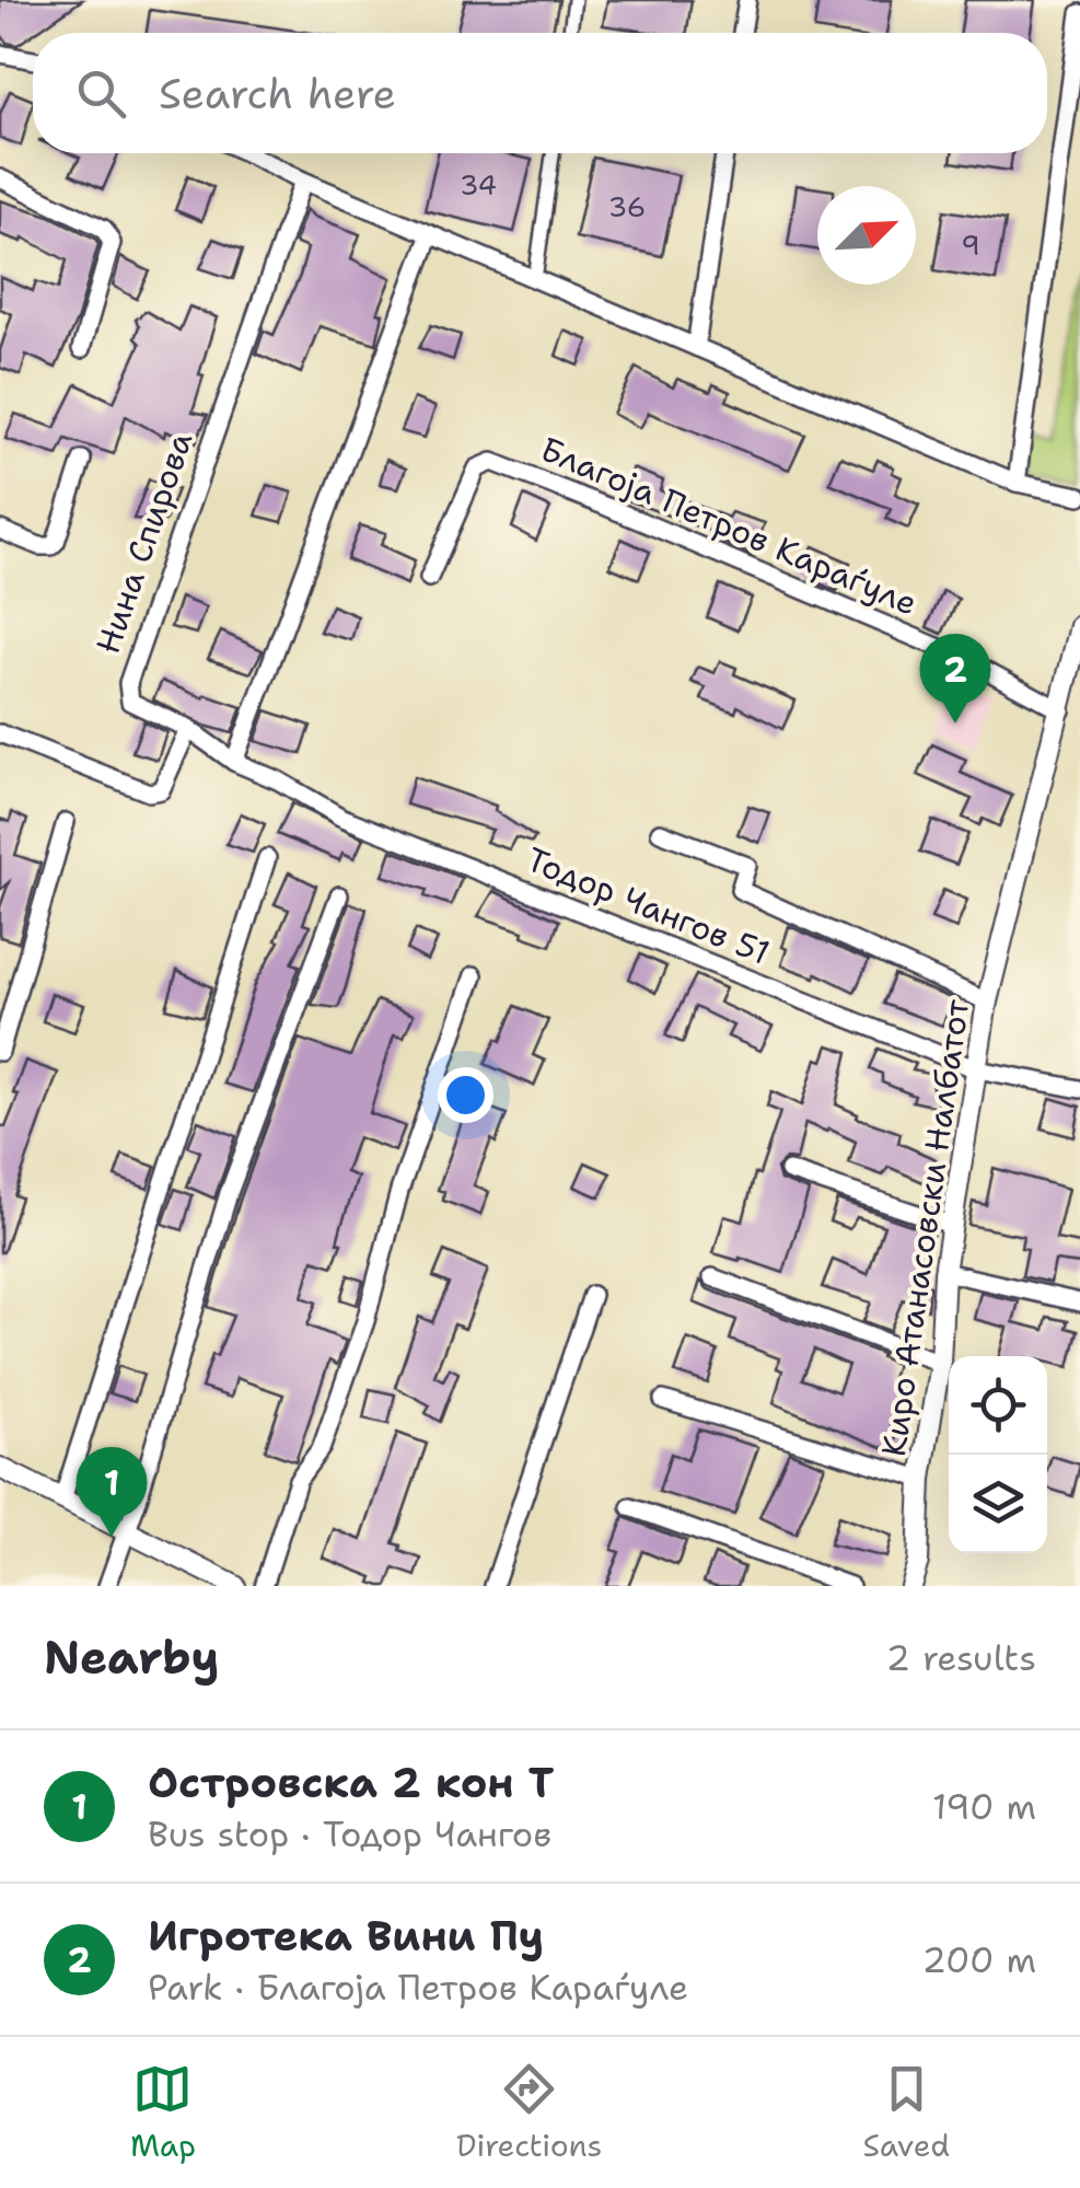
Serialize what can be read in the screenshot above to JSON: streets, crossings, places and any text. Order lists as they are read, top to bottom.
{
  "streets": {
    "street": [
      "Благоја Петров Караѓуле",
      "Нина Спирова",
      "Тодор Чангов 51",
      "Киро Атанасовски Налбатот"
    ]
  },
  "crossings": [
    ["Благоја Петров Караѓуле", "Киро Атанасовски Налбатот"],
    ["Нина Спирова", "Тодор Чангов 51"],
    ["Тодор Чангов 51", "Киро Атанасовски Налбатот"]
  ],
  "house_numbers": ["34", "36", "9"],
  "north": "top right",
  "page": {
    "search": "Search here",
    "pins": ["2", "1"],
    "heading": ["Nearby", "2 results"],
    "list": [
      {
        "mark": "1",
        "name": "Островска 2 кон T",
        "note": "Bus stop · Тодор Чангов",
        "value": "190 m"
      },
      {
        "mark": "2",
        "name": "Игротека Вини Пу",
        "note": "Park · Благоја Петров Караѓуле",
        "value": "200 m"
      }
    ],
    "nav": ["Map", "Directions", "Saved"]
  }
}
